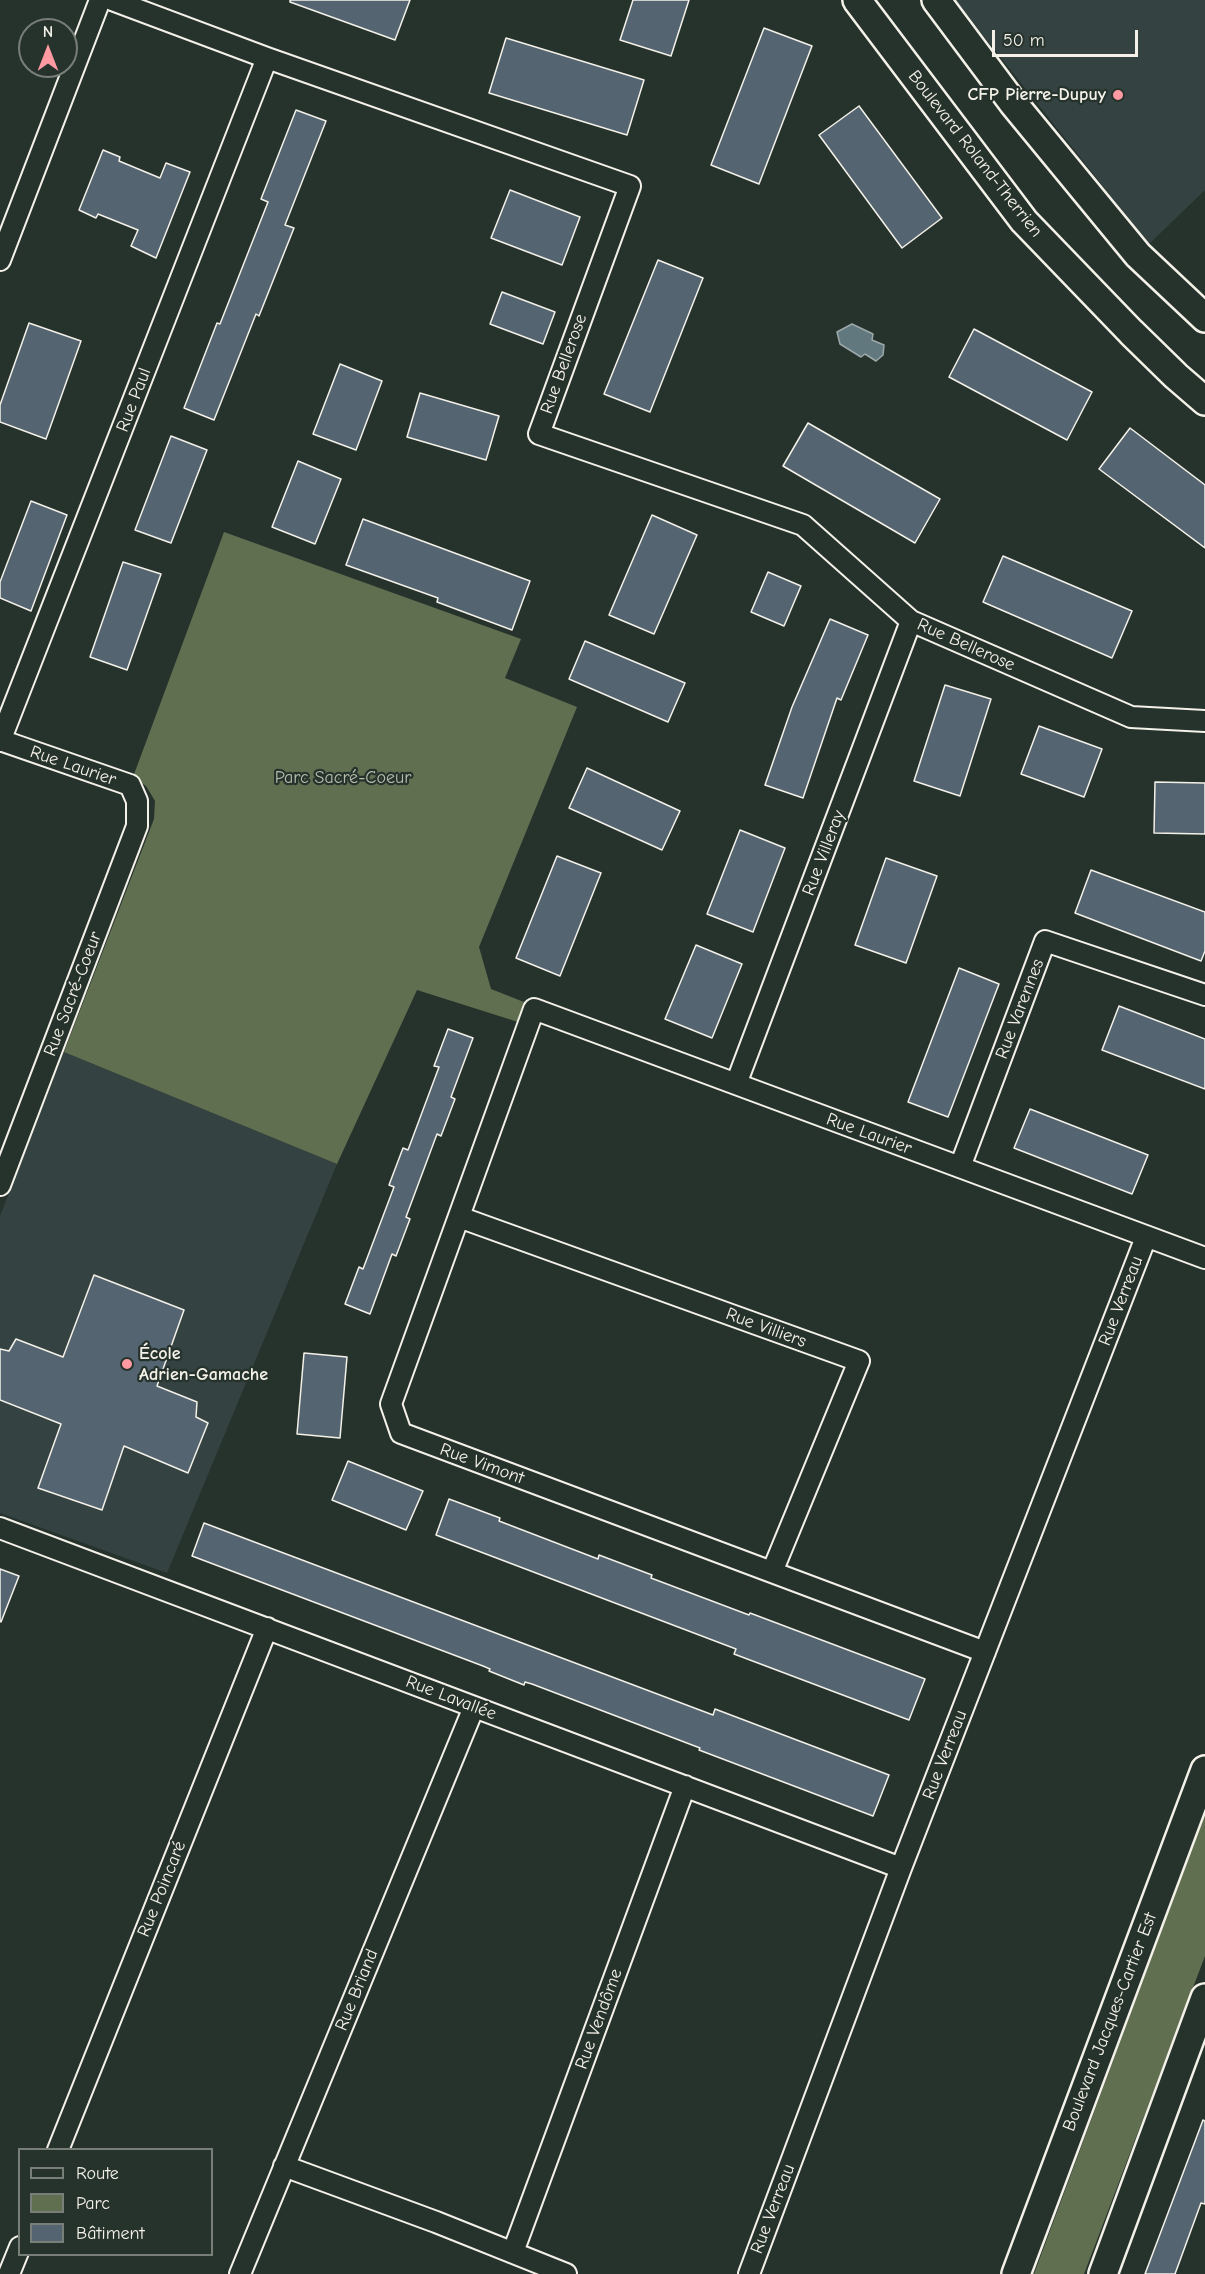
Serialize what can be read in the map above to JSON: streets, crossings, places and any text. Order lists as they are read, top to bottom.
{
  "streets": {
    "main road": ["Boulevard Roland-Therrien", "Boulevard Jacques-Cartier Est"],
    "street": [
      "Rue Bellerose",
      "Rue Paul",
      "Rue Laurier",
      "Rue Villeray",
      "Rue Sacré-Coeur",
      "Rue Varennes",
      "Rue Verreau",
      "Rue Villiers",
      "Rue Vimont",
      "Rue Lavallée",
      "Rue Poincaré",
      "Rue Briand",
      "Rue Vendôme"
    ]
  },
  "crossings": [
    ["Rue Bellerose", "Rue Paul"],
    ["Rue Bellerose", "Rue Villeray"],
    ["Rue Paul", "Rue Laurier"],
    ["Rue Laurier", "Rue Villeray"],
    ["Rue Laurier", "Rue Sacré-Coeur"],
    ["Rue Laurier", "Rue Varennes"],
    ["Rue Laurier", "Rue Verreau"],
    ["Rue Laurier", "Rue Vimont"],
    ["Rue Verreau", "Rue Vimont"],
    ["Rue Verreau", "Rue Lavallée"],
    ["Rue Villiers", "Rue Vimont"],
    ["Rue Lavallée", "Rue Poincaré"],
    ["Rue Lavallée", "Rue Briand"],
    ["Rue Lavallée", "Rue Vendôme"]
  ],
  "parks": ["Parc Sacré-Coeur"],
  "places": ["CFP Pierre-Dupuy", "École Adrien-Gamache"],
  "legend": ["Route", "Parc", "Bâtiment"],
  "scale_bar": "50 m",
  "north": "top"
}
